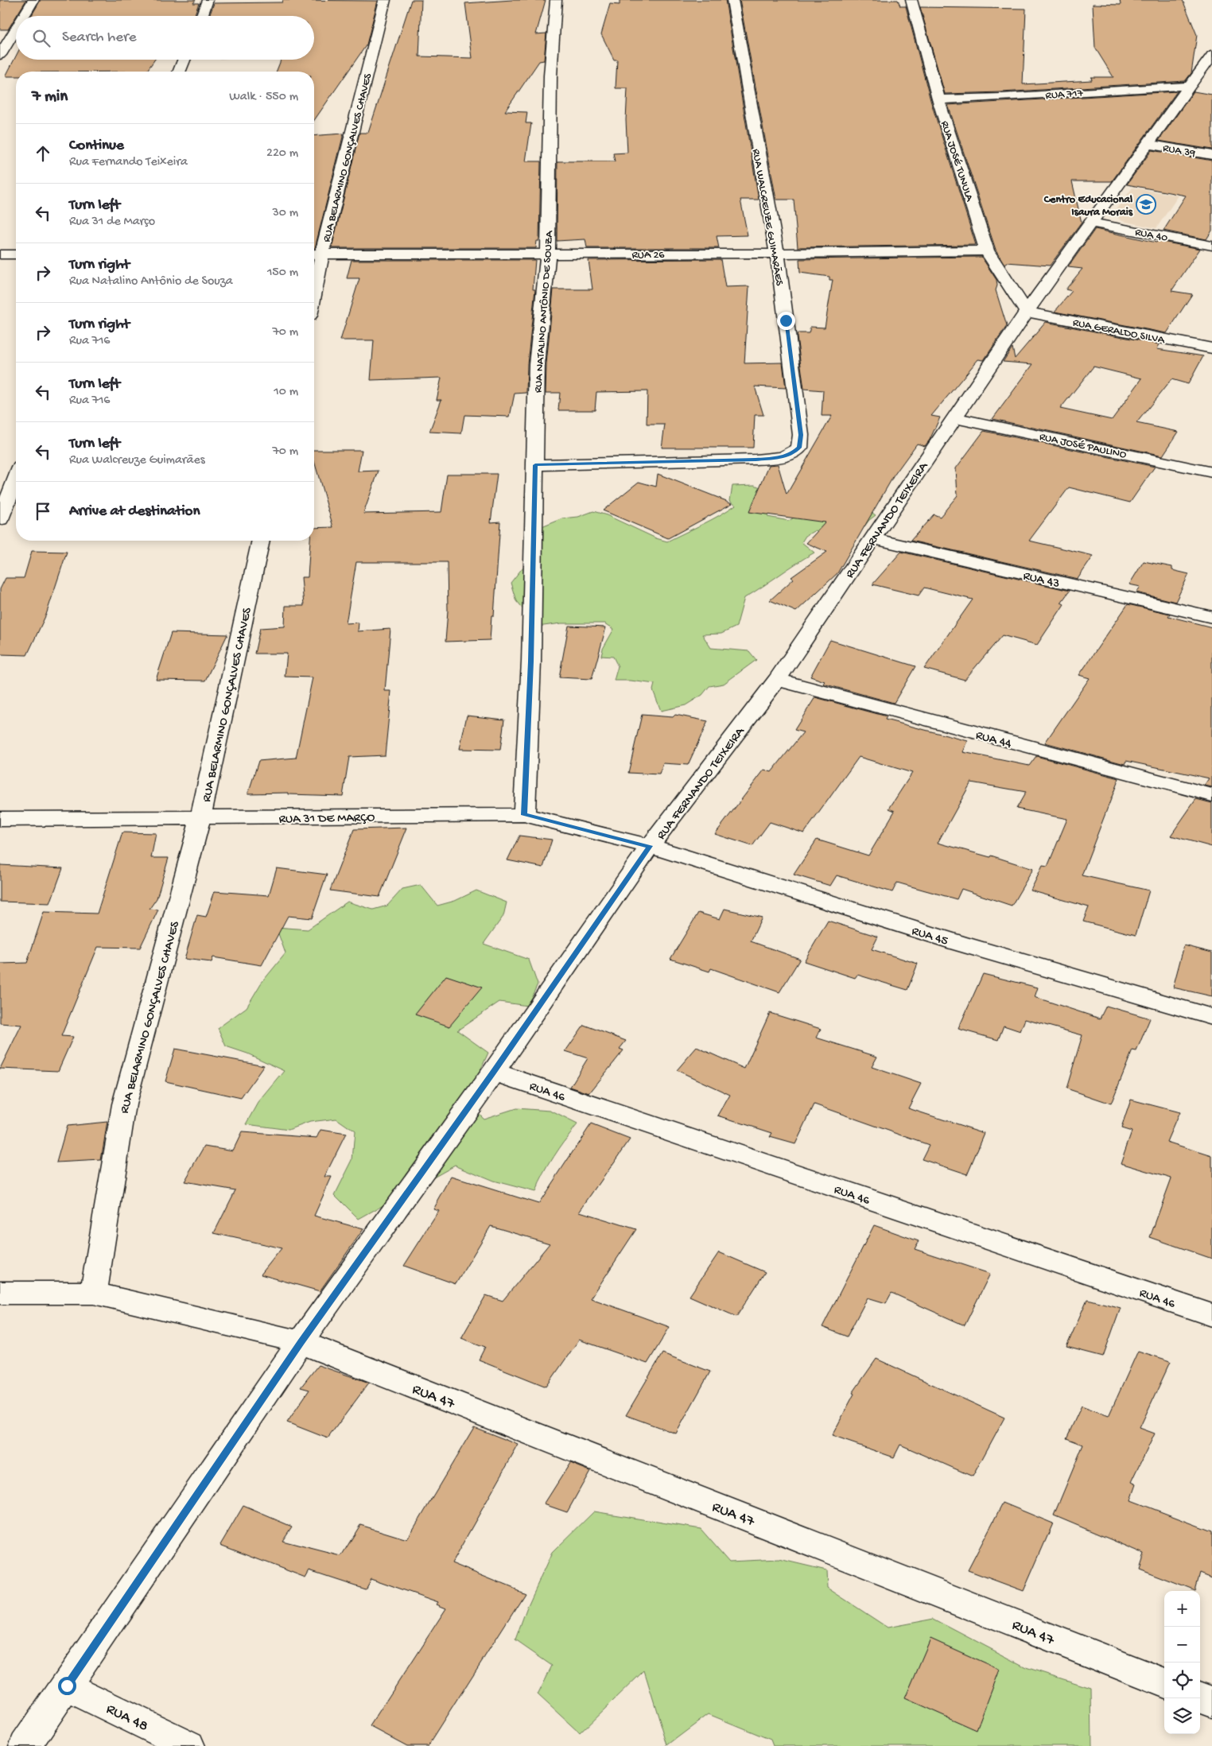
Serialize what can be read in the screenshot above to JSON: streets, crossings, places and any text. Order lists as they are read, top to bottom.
{
  "streets": {
    "street": [
      "RUA 717",
      "RUA 39",
      "RUA BELARMINO GONÇALVES CHAVES",
      "RUA JOSÉ TUNULA",
      "RUA WALCREUZE GUIMARÃES",
      "RUA 40",
      "RUA 26",
      "RUA NATALINO ANTÔNIO DE SOUZA",
      "RUA GERALDO SILVA",
      "RUA JOSÉ PAULINO",
      "RUA FERNANDO TEIXEIRA",
      "RUA 43",
      "RUA 44",
      "RUA 31 DE MARÇO",
      "RUA 45",
      "RUA 46",
      "RUA 47",
      "RUA 48"
    ]
  },
  "crossings": [
    ["RUA 717", "RUA JOSÉ TUNULA"],
    ["RUA 717", "RUA FERNANDO TEIXEIRA"],
    ["RUA 39", "RUA FERNANDO TEIXEIRA"],
    ["RUA BELARMINO GONÇALVES CHAVES", "RUA 26"],
    ["RUA BELARMINO GONÇALVES CHAVES", "RUA 31 DE MARÇO"],
    ["RUA JOSÉ TUNULA", "RUA 26"],
    ["RUA JOSÉ TUNULA", "RUA GERALDO SILVA"],
    ["RUA JOSÉ TUNULA", "RUA FERNANDO TEIXEIRA"],
    ["RUA WALCREUZE GUIMARÃES", "RUA 26"],
    ["RUA WALCREUZE GUIMARÃES", "RUA NATALINO ANTÔNIO DE SOUZA"],
    ["RUA 40", "RUA FERNANDO TEIXEIRA"],
    ["RUA 26", "RUA NATALINO ANTÔNIO DE SOUZA"],
    ["RUA NATALINO ANTÔNIO DE SOUZA", "RUA 31 DE MARÇO"],
    ["RUA GERALDO SILVA", "RUA FERNANDO TEIXEIRA"],
    ["RUA JOSÉ PAULINO", "RUA FERNANDO TEIXEIRA"],
    ["RUA FERNANDO TEIXEIRA", "RUA 43"],
    ["RUA FERNANDO TEIXEIRA", "RUA 44"],
    ["RUA FERNANDO TEIXEIRA", "RUA 31 DE MARÇO"],
    ["RUA FERNANDO TEIXEIRA", "RUA 45"],
    ["RUA FERNANDO TEIXEIRA", "RUA 46"],
    ["RUA FERNANDO TEIXEIRA", "RUA 47"],
    ["RUA FERNANDO TEIXEIRA", "RUA 48"],
    ["RUA 31 DE MARÇO", "RUA 45"]
  ],
  "places": {
    "school or university": ["Centro Educacional Isaura Morais"]
  },
  "page": {
    "search": "Search here",
    "heading": ["7 min", "Walk · 550 m"],
    "list": [
      ["Continue", "Rua Fernando Teixeira", "220 m"],
      ["Turn left", "Rua 31 de Março", "30 m"],
      ["Turn right", "Rua Natalino Antônio de Souza", "150 m"],
      ["Turn right", "Rua 716", "70 m"],
      ["Turn left", "Rua 716", "10 m"],
      ["Turn left", "Rua Walcreuze Guimarães", "70 m"],
      "Arrive at destination"
    ],
    "map_buttons": ["+", "−"]
  }
}
